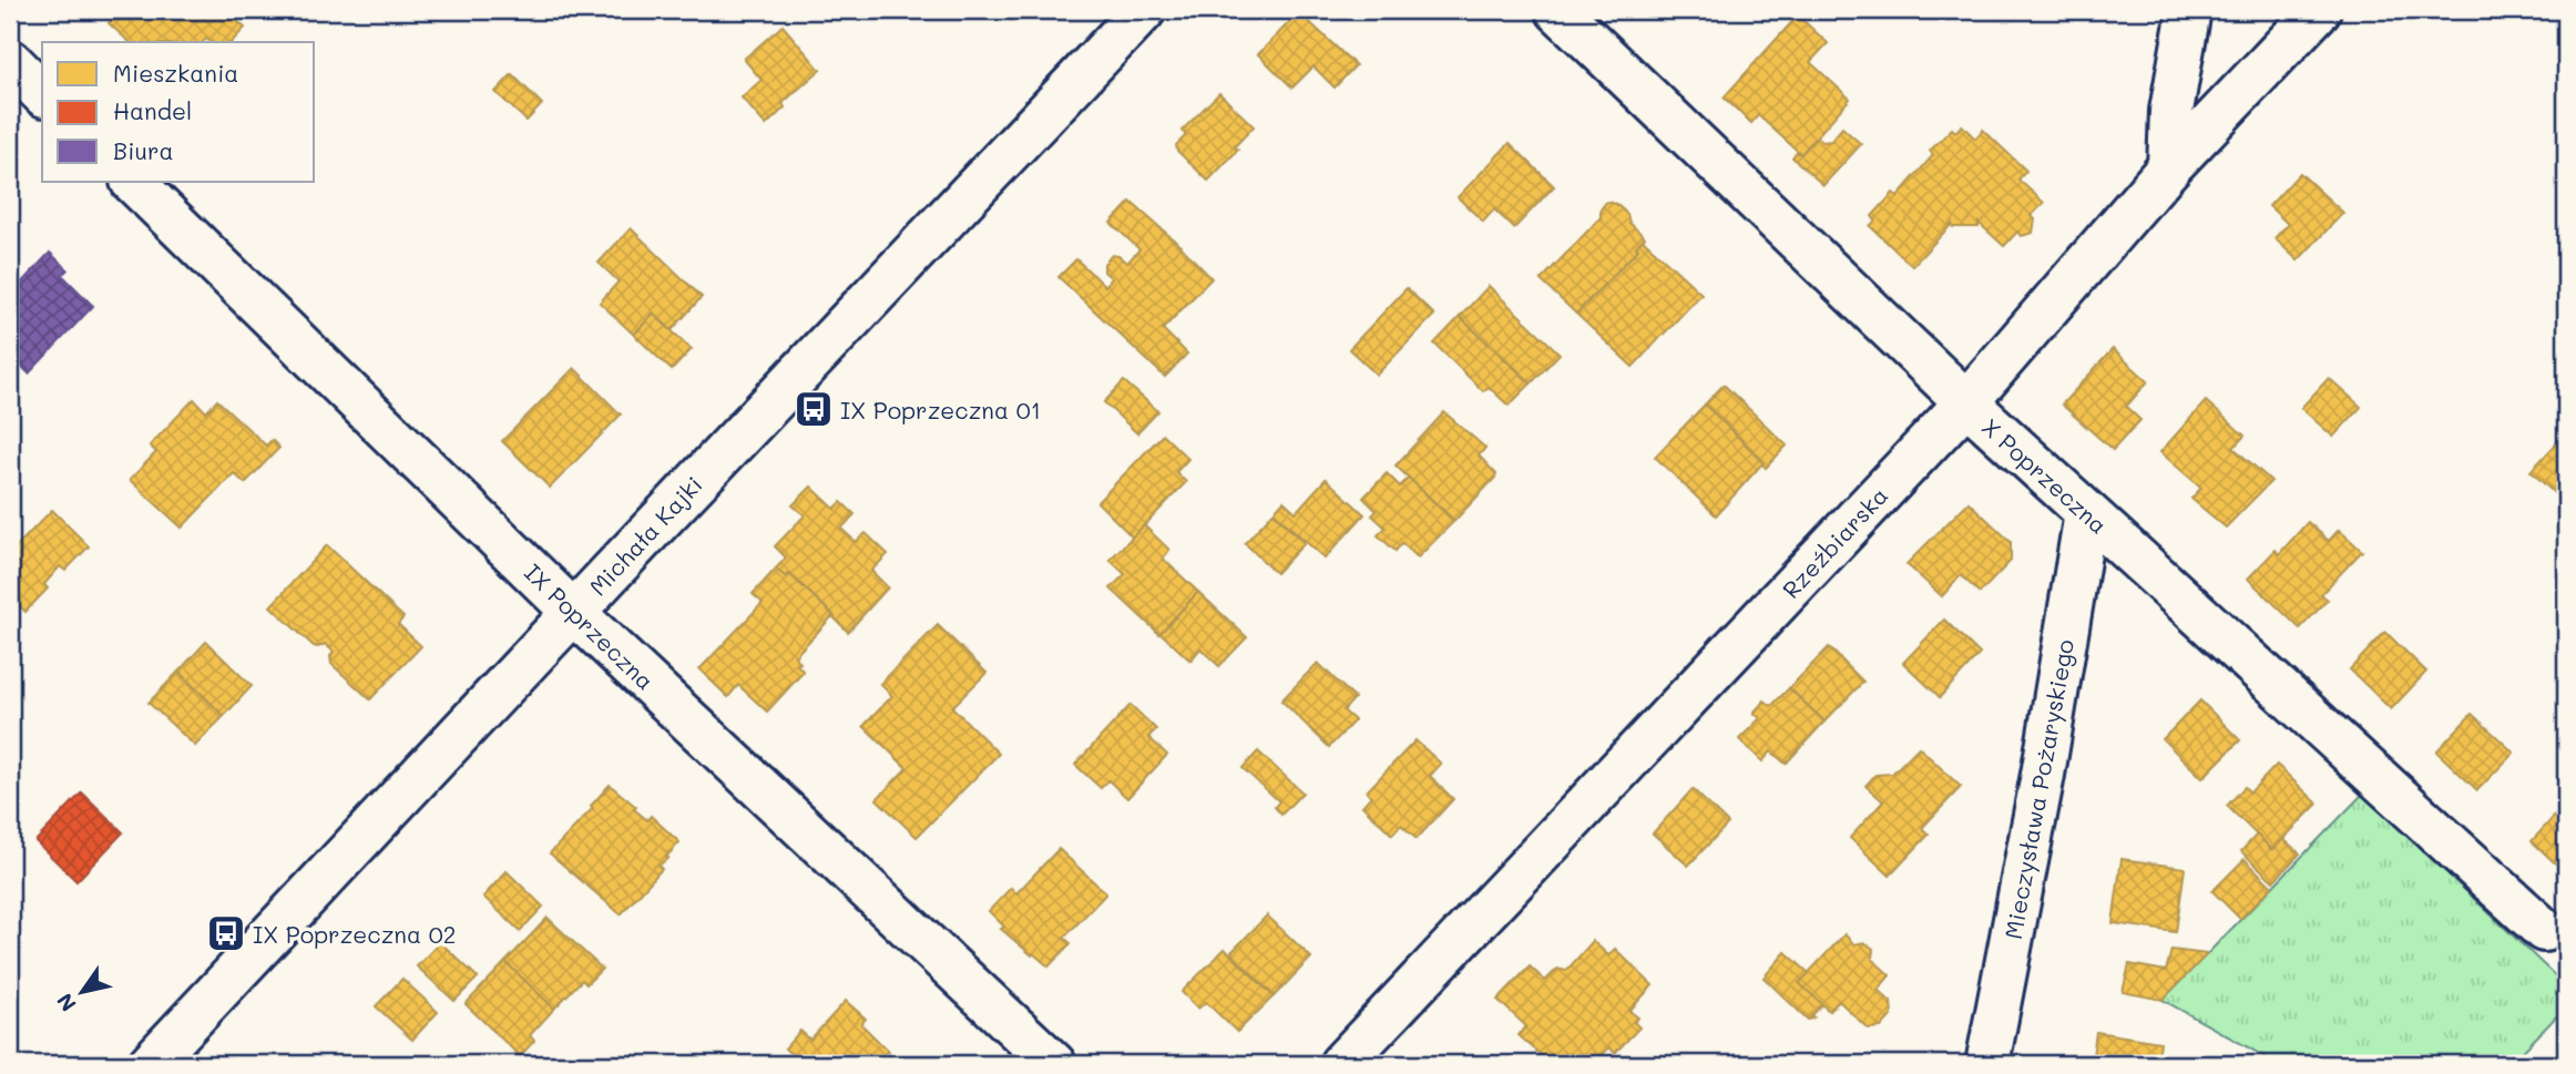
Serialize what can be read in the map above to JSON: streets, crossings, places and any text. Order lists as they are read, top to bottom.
{
  "streets": {
    "street": [
      "X Poprzeczna",
      "Michała Kajki",
      "Rzeźbiarska",
      "IX Poprzeczna",
      "Mieczysława Pożaryskiego"
    ]
  },
  "crossings": [
    ["X Poprzeczna", "Rzeźbiarska"],
    ["X Poprzeczna", "Mieczysława Pożaryskiego"],
    ["Michała Kajki", "IX Poprzeczna"]
  ],
  "places": {
    "bus stop": ["IX Poprzeczna 01", "IX Poprzeczna 02"]
  },
  "legend": ["Mieszkania", "Handel", "Biura"],
  "north": "bottom left"
}
